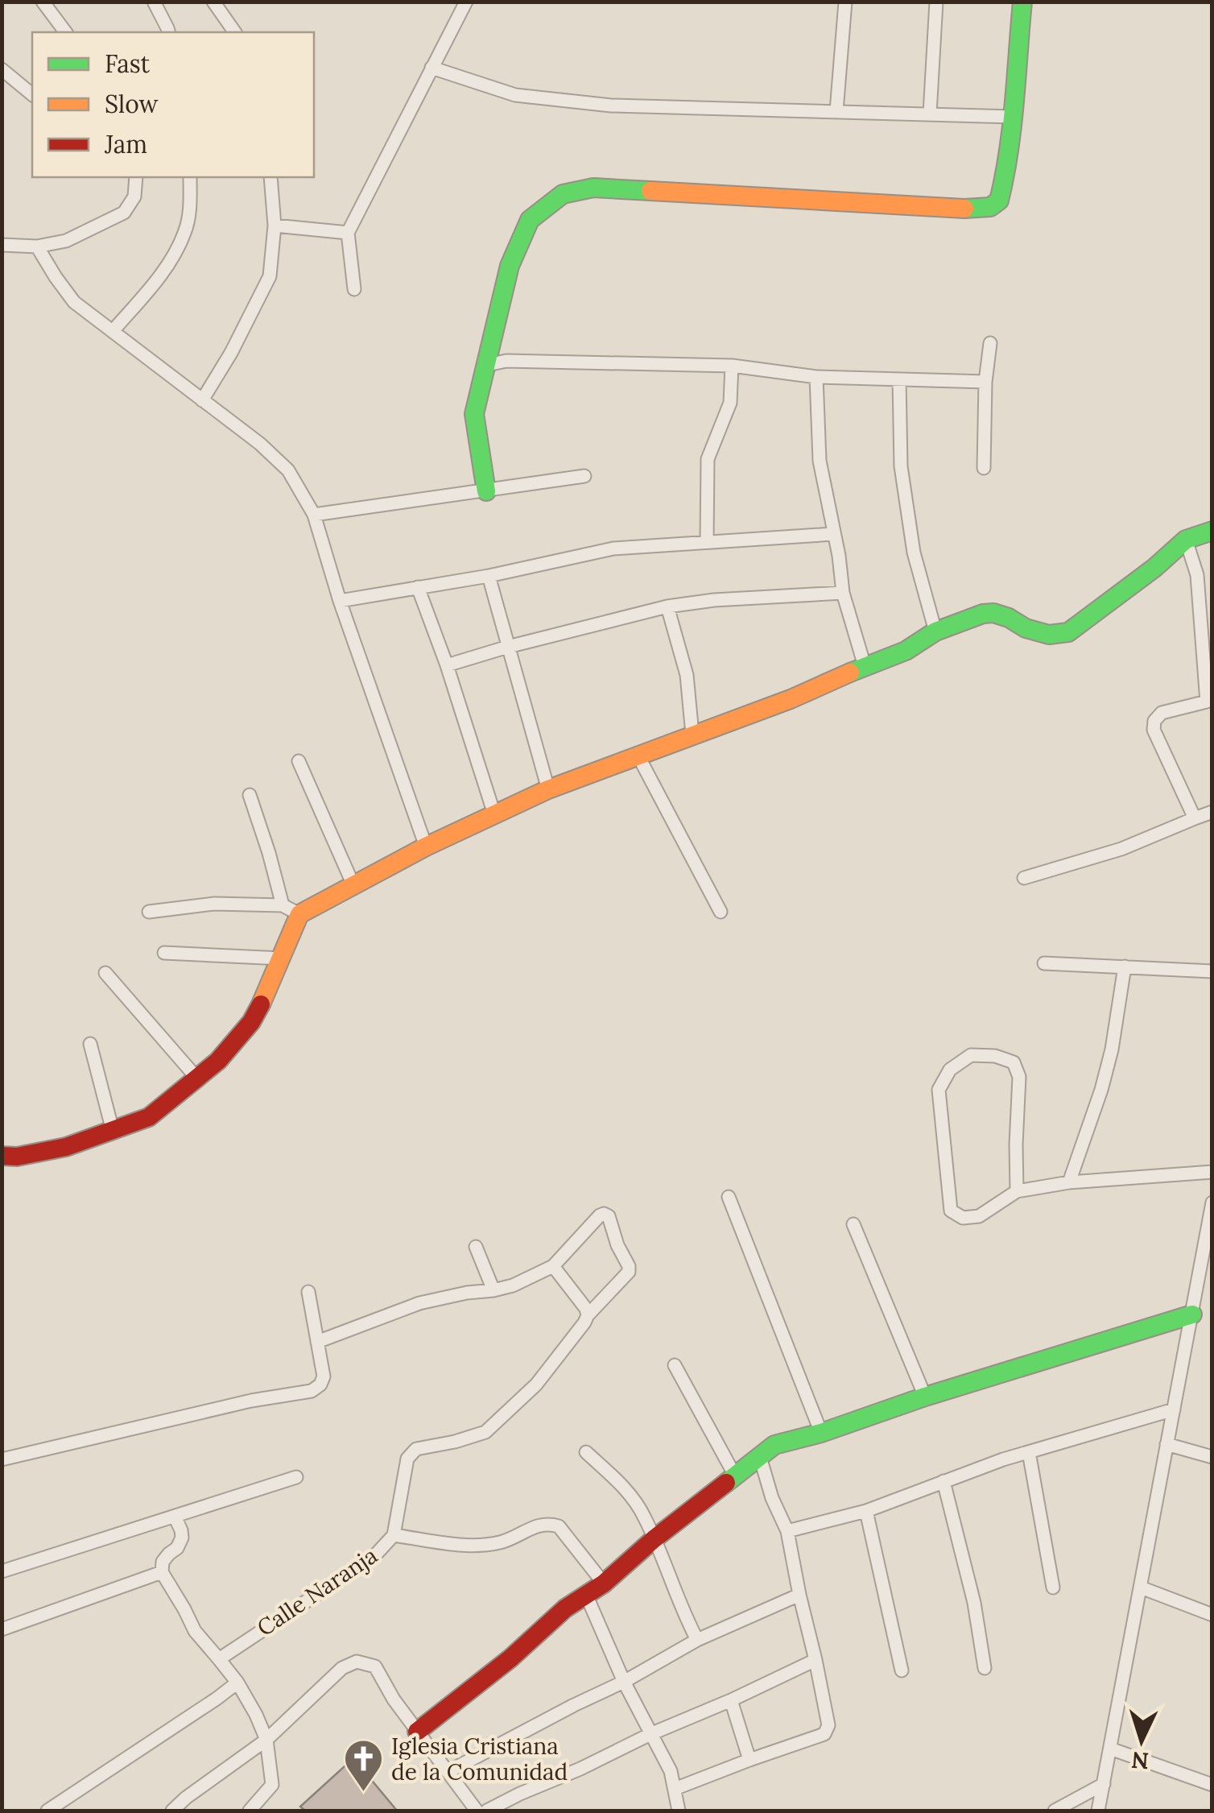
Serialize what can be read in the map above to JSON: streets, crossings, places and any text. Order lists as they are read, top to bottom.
{
  "streets": {
    "street": ["Calle Naranja"]
  },
  "places": {
    "church": ["Iglesia Cristiana de la Comunidad"]
  },
  "legend": ["Fast", "Slow", "Jam"],
  "north": "bottom"
}
